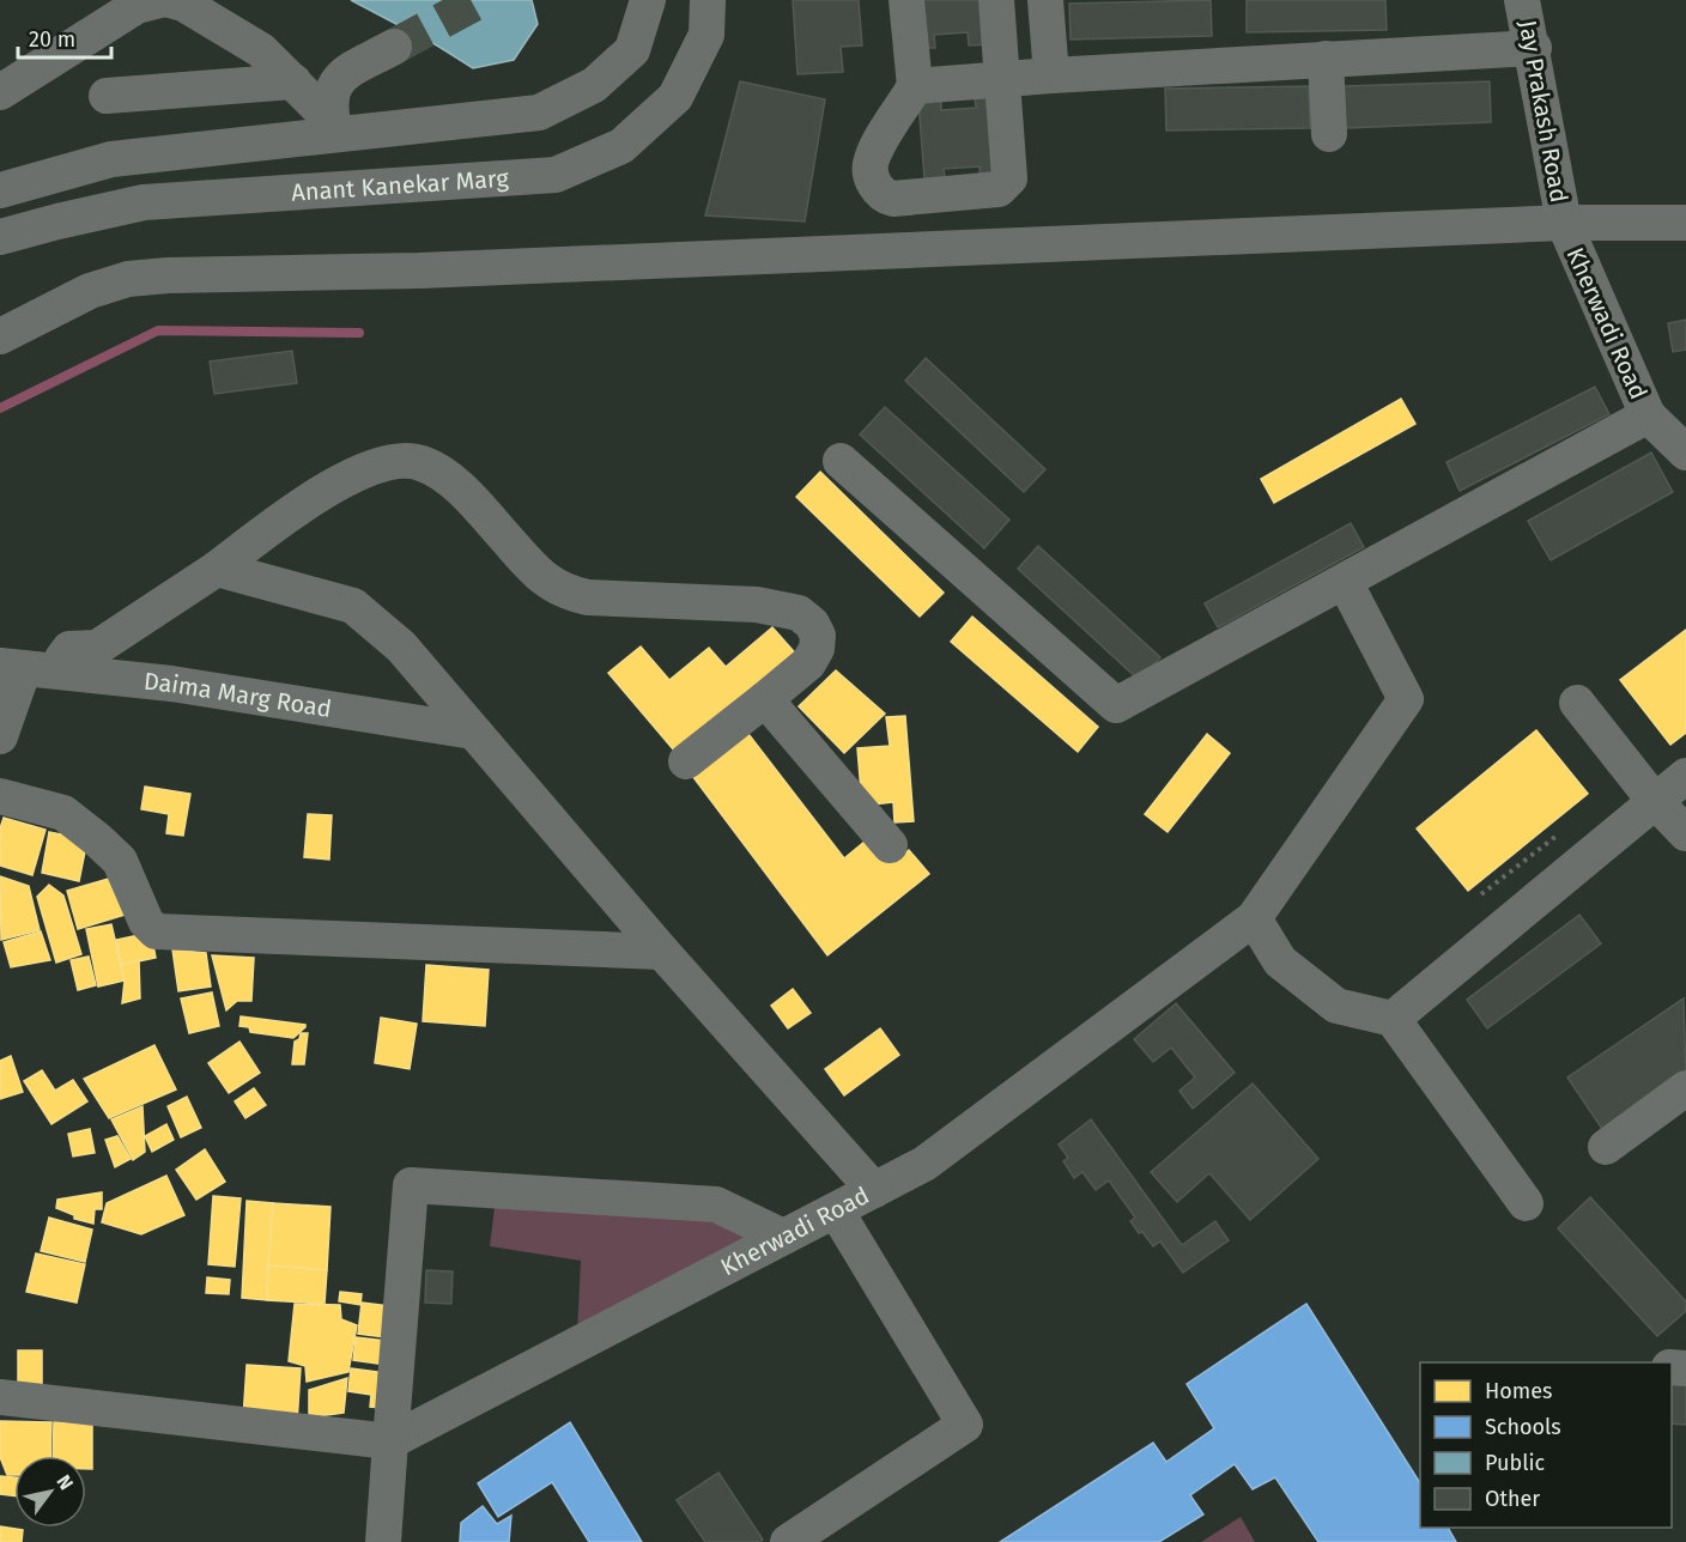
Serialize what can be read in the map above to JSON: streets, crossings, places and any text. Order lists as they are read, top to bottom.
{
  "streets": {
    "street": [
      "Jay Prakash Road",
      "Anant Kanekar Marg",
      "Kherwadi Road",
      "Daima Marg Road"
    ]
  },
  "crossings": [
    ["Jay Prakash Road", "Kherwadi Road"]
  ],
  "legend": [
    "Homes",
    "Schools",
    "Public",
    "Other"
  ],
  "scale_bar": "20 m",
  "north": "top right"
}
